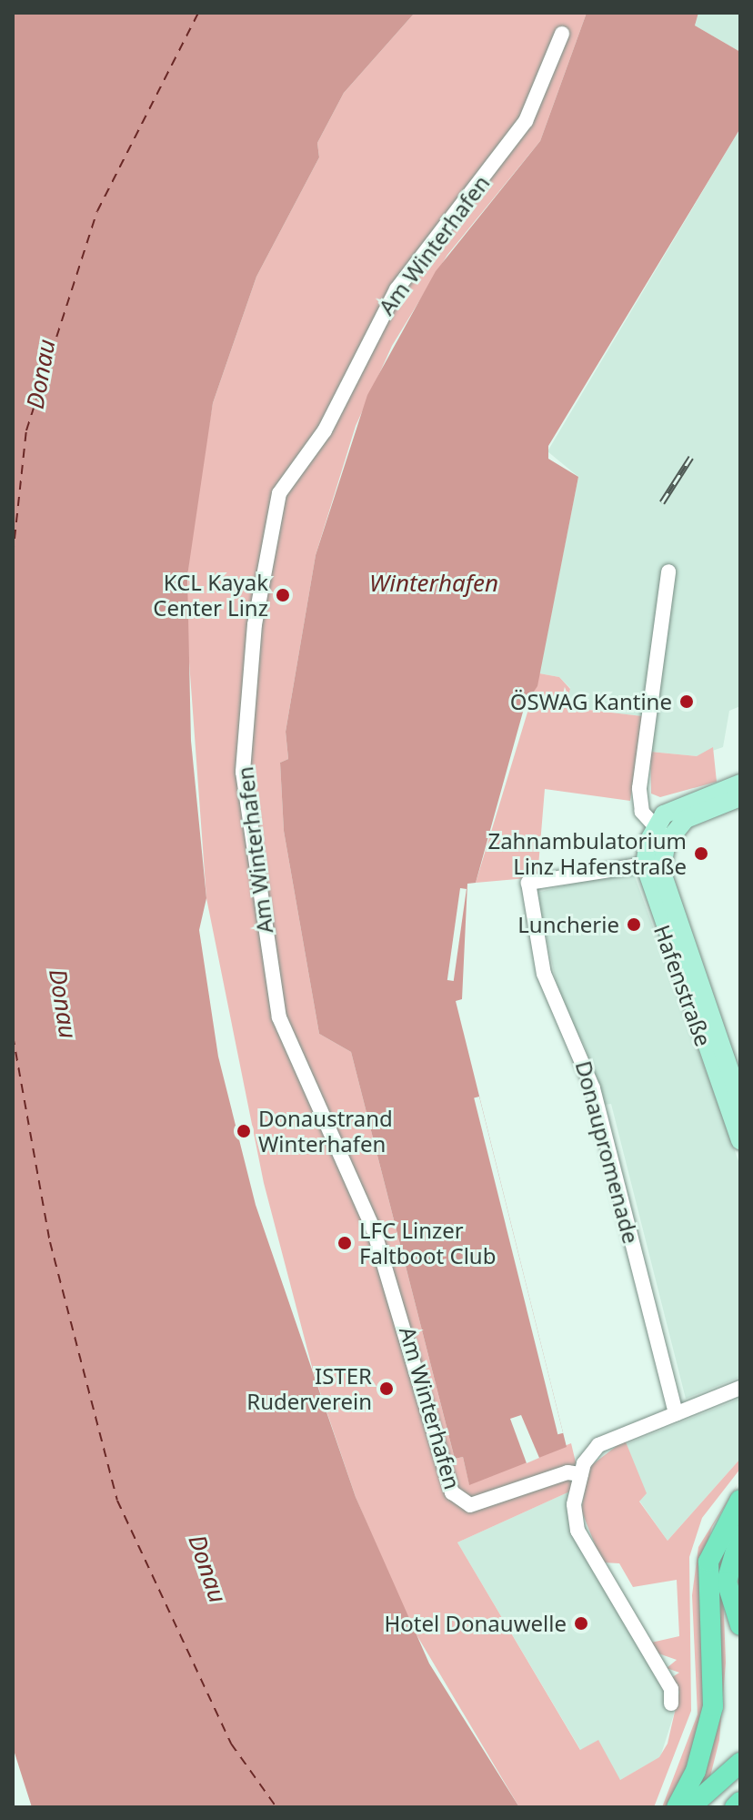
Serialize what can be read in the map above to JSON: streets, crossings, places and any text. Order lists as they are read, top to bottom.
{
  "streets": {
    "main road": ["Hafenstraße"],
    "street": ["Am Winterhafen", "Donaupromenade"]
  },
  "crossings": [
    ["Hafenstraße", "Donaupromenade"]
  ],
  "water": ["Donau", "Winterhafen"],
  "places": [
    "KCL Kayak Center Linz",
    "ÖSWAG Kantine",
    "Zahnambulatorium Linz Hafenstraße",
    "Luncherie",
    "Donaustrand Winterhafen",
    "LFC Linzer Faltboot Club",
    "ISTER Ruderverein",
    "Hotel Donauwelle"
  ]
}
